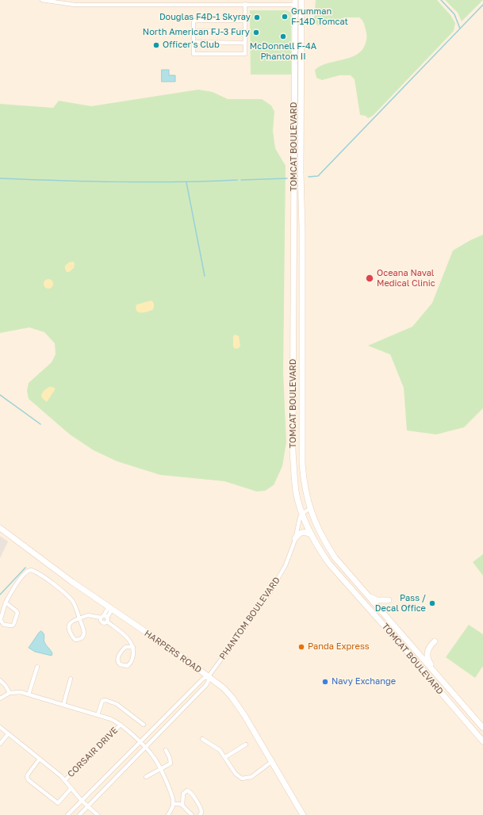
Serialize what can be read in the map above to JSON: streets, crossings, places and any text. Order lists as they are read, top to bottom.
{
  "streets": {
    "main road": ["TOMCAT BOULEVARD", "HARPERS ROAD"],
    "street": ["PHANTOM BOULEVARD", "CORSAIR DRIVE"]
  },
  "crossings": [
    ["TOMCAT BOULEVARD", "PHANTOM BOULEVARD"],
    ["PHANTOM BOULEVARD", "HARPERS ROAD"]
  ],
  "places": [
    "Grumman F-14D Tomcat",
    "Douglas F4D-1 Skyray",
    "North American FJ-3 Fury",
    "McDonnell F-4A Phantom II",
    "Officer's Club",
    "Oceana Naval Medical Clinic",
    "Pass / Decal Office",
    "Panda Express",
    "Navy Exchange"
  ]
}
